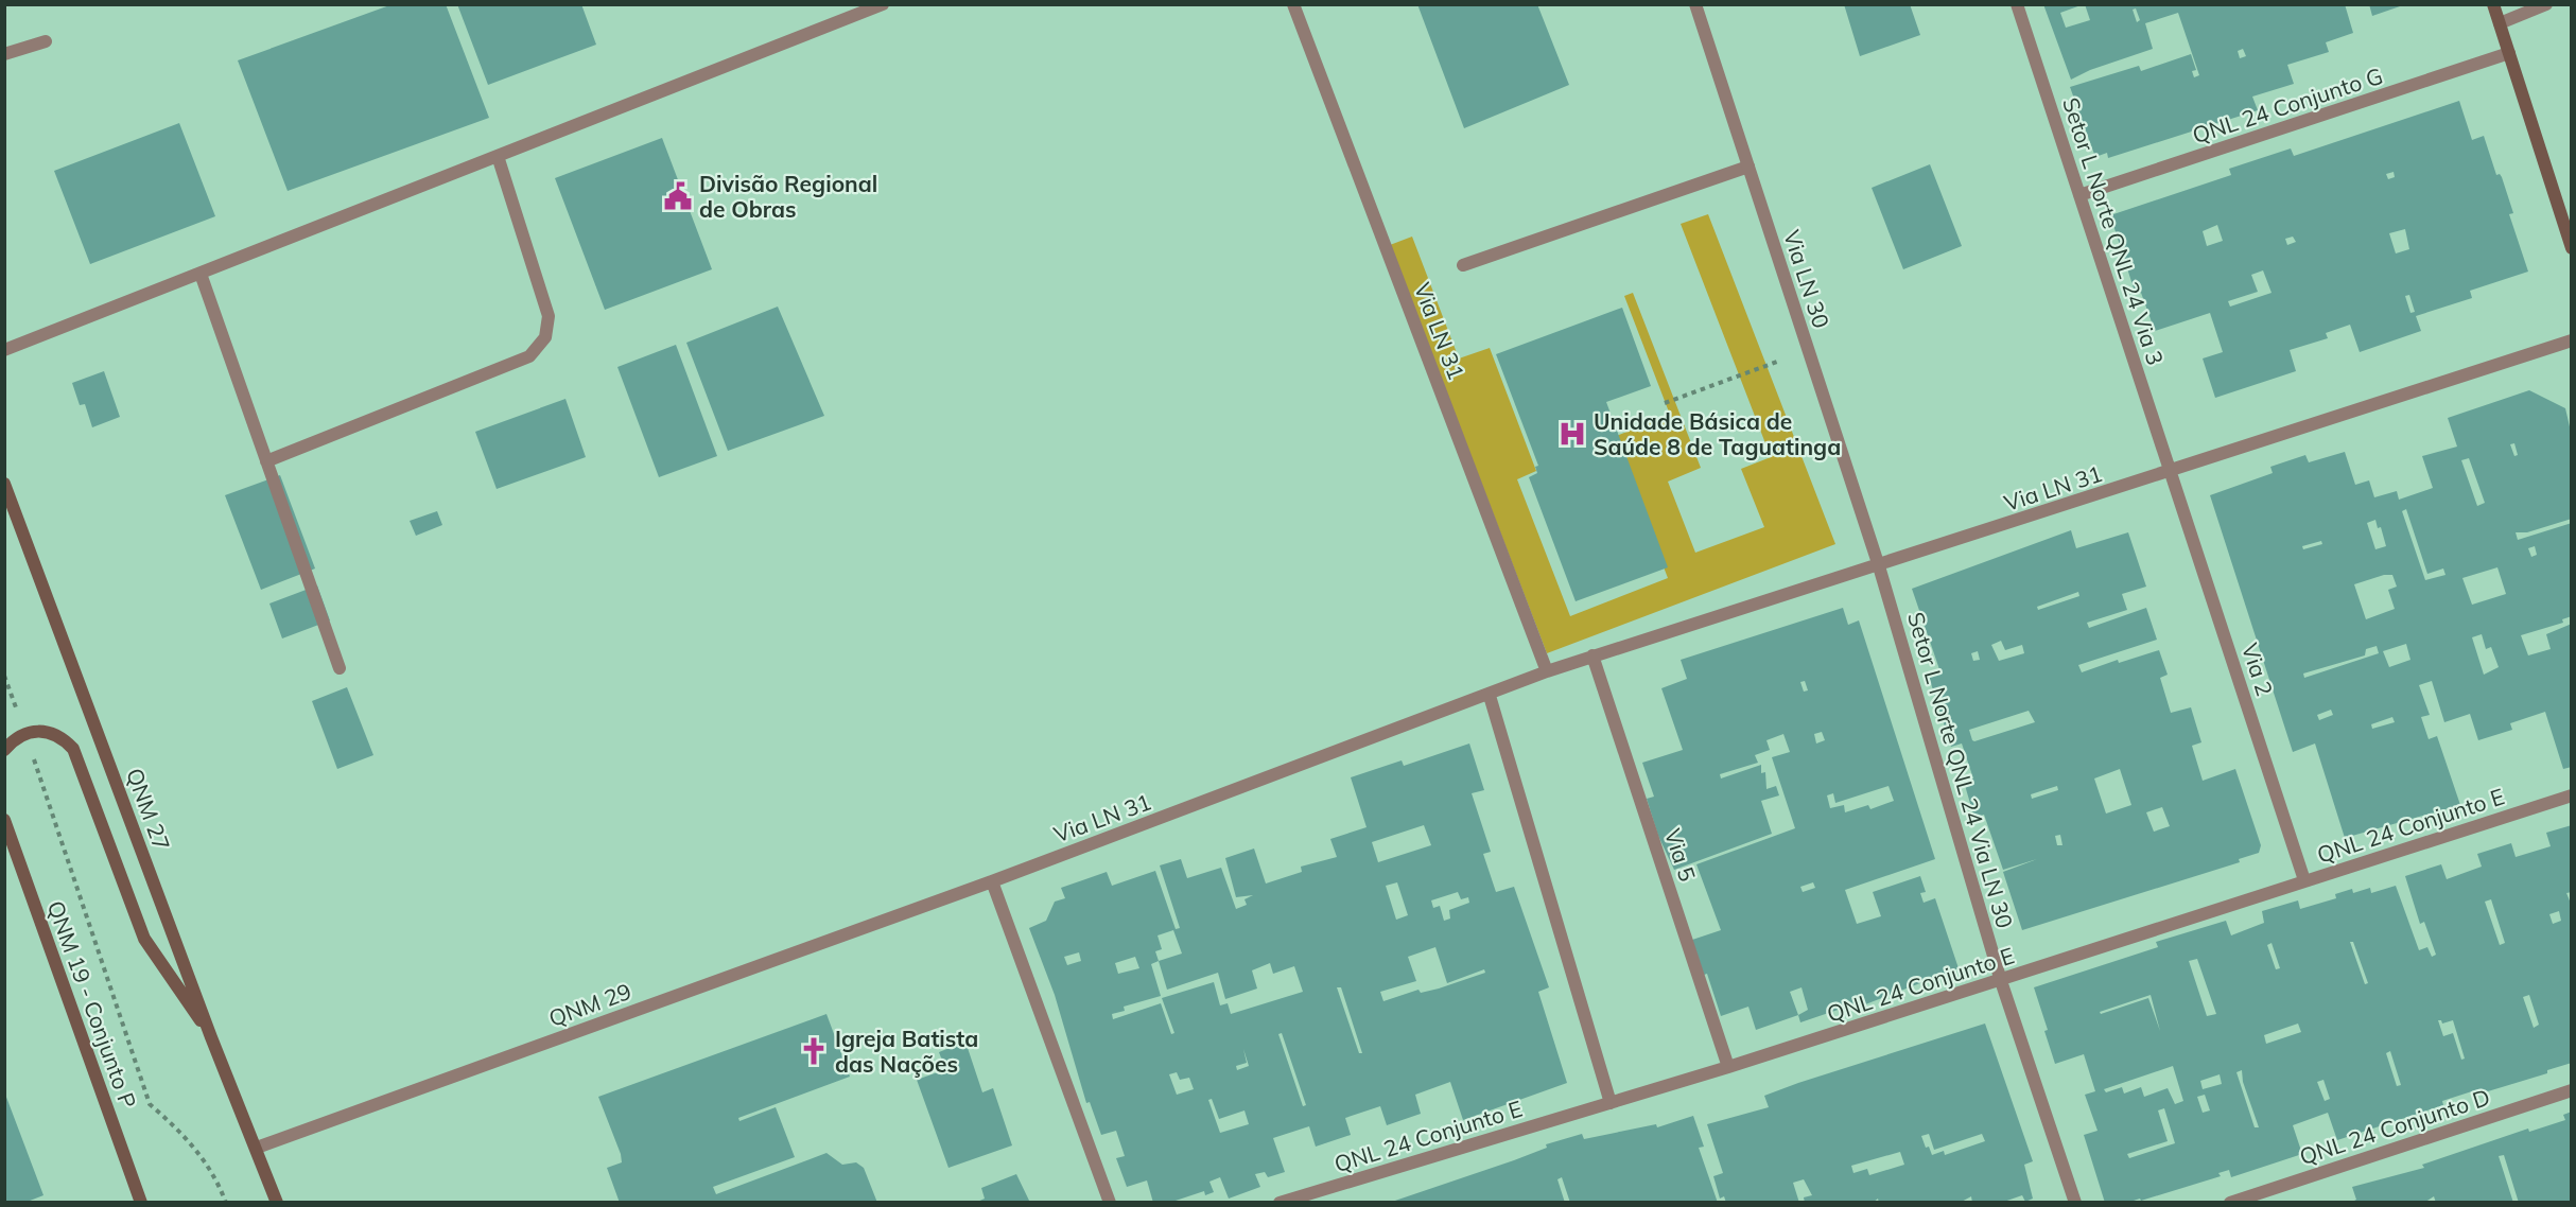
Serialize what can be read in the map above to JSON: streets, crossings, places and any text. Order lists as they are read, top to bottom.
{
  "streets": {
    "main road": ["QNM 27", "QNM 19 - Conjunto P"],
    "street": [
      "QNL 24 Conjunto G",
      "Setor L Norte QNL 24 Via 3",
      "Via LN 30",
      "Via LN 31",
      "Via 2",
      "Setor L Norte QNL 24 Via LN 30",
      "QNL 24 Conjunto E",
      "Via 5",
      "QNM 29",
      "QNL 24 Conjunto D"
    ]
  },
  "crossings": [
    ["QNL 24 Conjunto G", "Setor L Norte QNL 24 Via 3"],
    ["Setor L Norte QNL 24 Via 3", "Via LN 31"],
    ["Setor L Norte QNL 24 Via 3", "Via 2"],
    ["Via LN 30", "Via LN 31"],
    ["Via LN 30", "Setor L Norte QNL 24 Via LN 30"],
    ["Via LN 31", "Via 2"],
    ["Via LN 31", "Setor L Norte QNL 24 Via LN 30"],
    ["Via LN 31", "Via 5"],
    ["Via LN 31", "QNM 29"],
    ["Via 2", "QNL 24 Conjunto E"],
    ["Setor L Norte QNL 24 Via LN 30", "QNL 24 Conjunto E"],
    ["QNM 27", "QNM 29"],
    ["QNL 24 Conjunto E", "Via 5"]
  ],
  "places": {
    "public building": ["Divisão Regional de Obras"],
    "hospital": ["Unidade Básica de Saúde 8 de Taguatinga"],
    "church": ["Igreja Batista das Nações"]
  }
}
